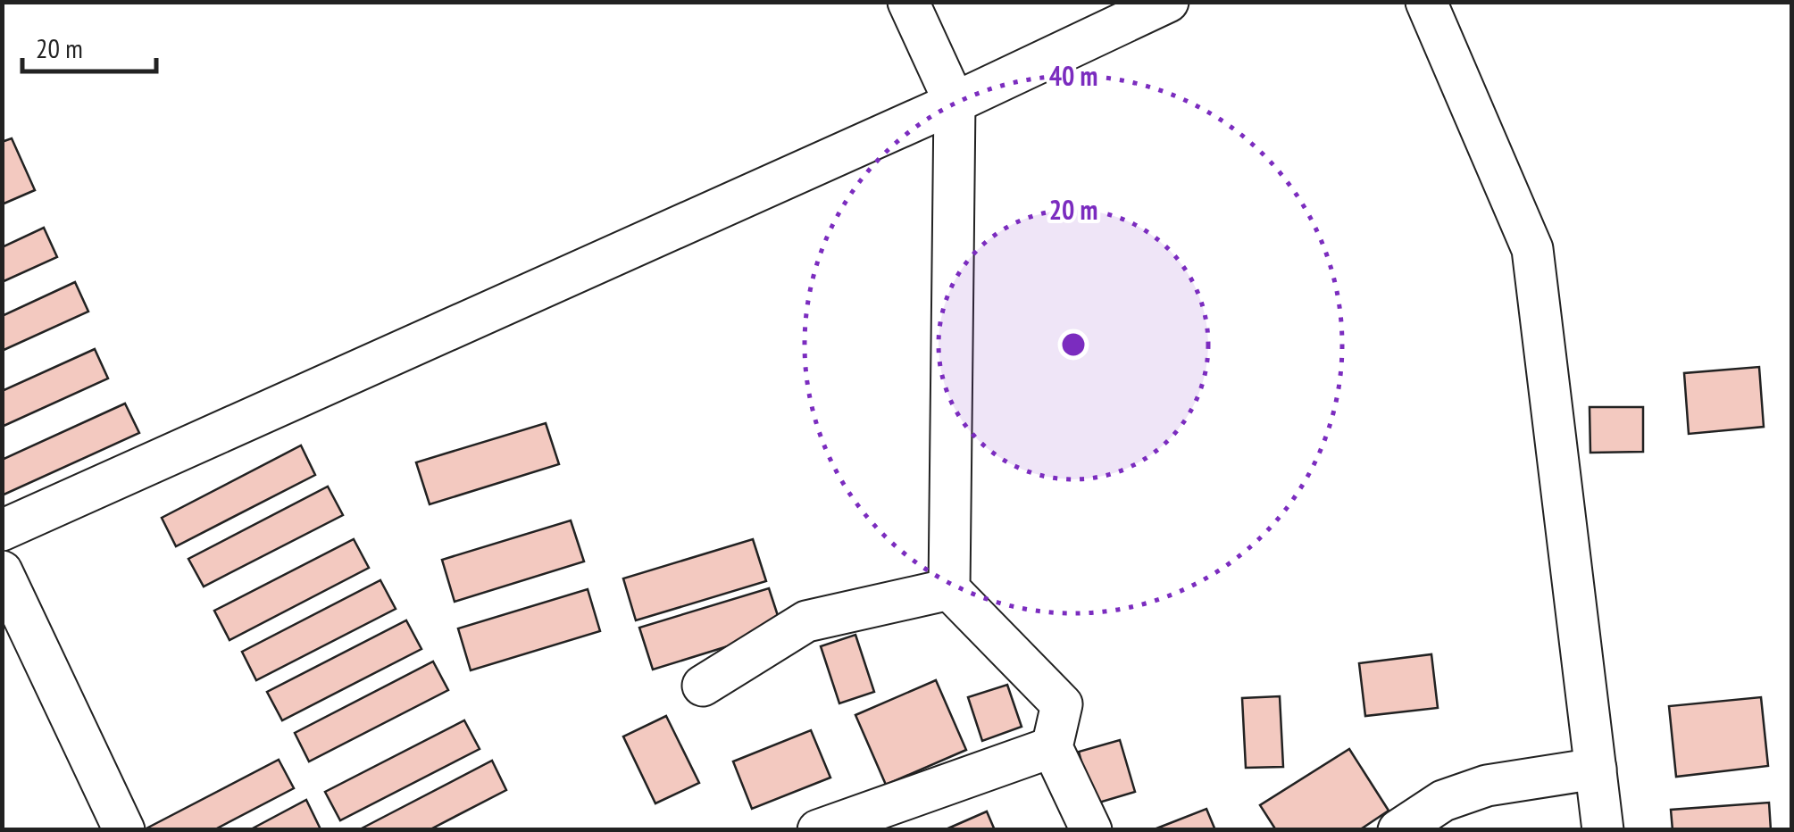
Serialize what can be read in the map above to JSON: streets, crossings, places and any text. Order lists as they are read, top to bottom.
{
  "scale_bar": "20 m",
  "rings": ["40 m", "20 m"]
}
